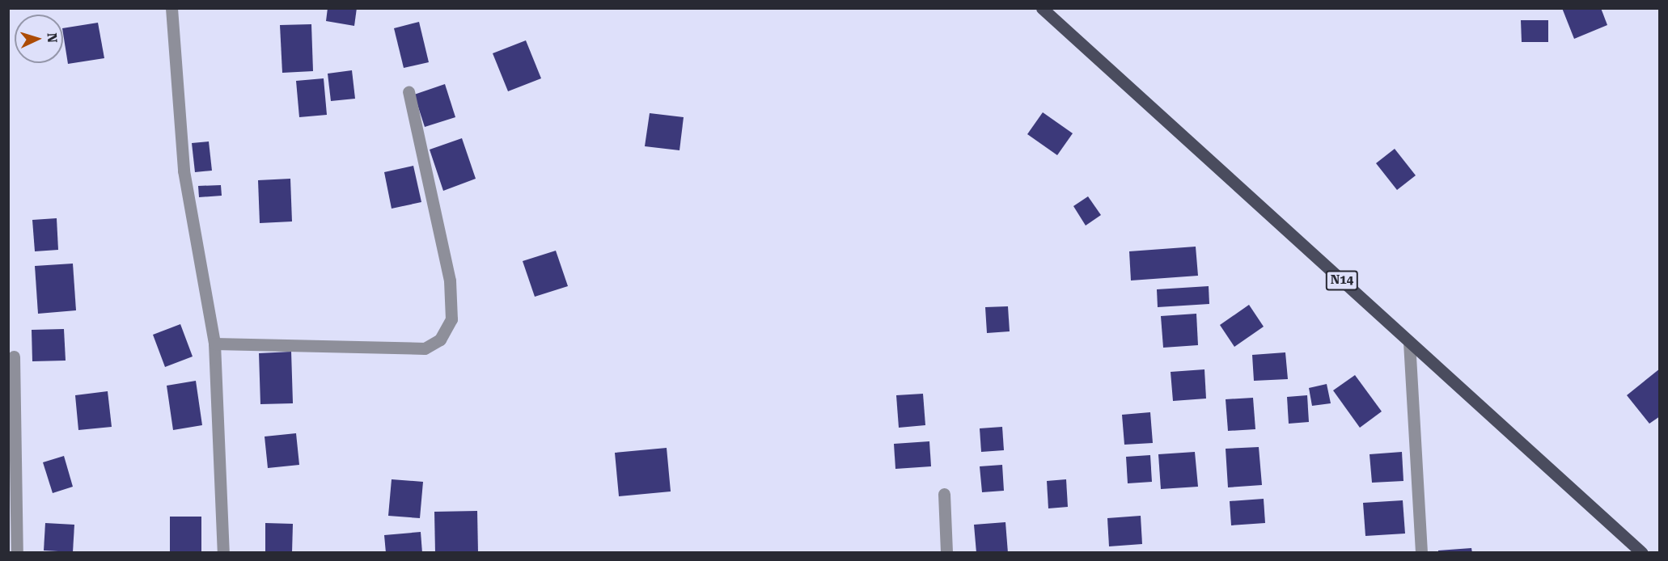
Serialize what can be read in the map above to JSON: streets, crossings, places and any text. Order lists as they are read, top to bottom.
{
  "streets": {
    "main road": ["N14"]
  },
  "north": "right"
}
